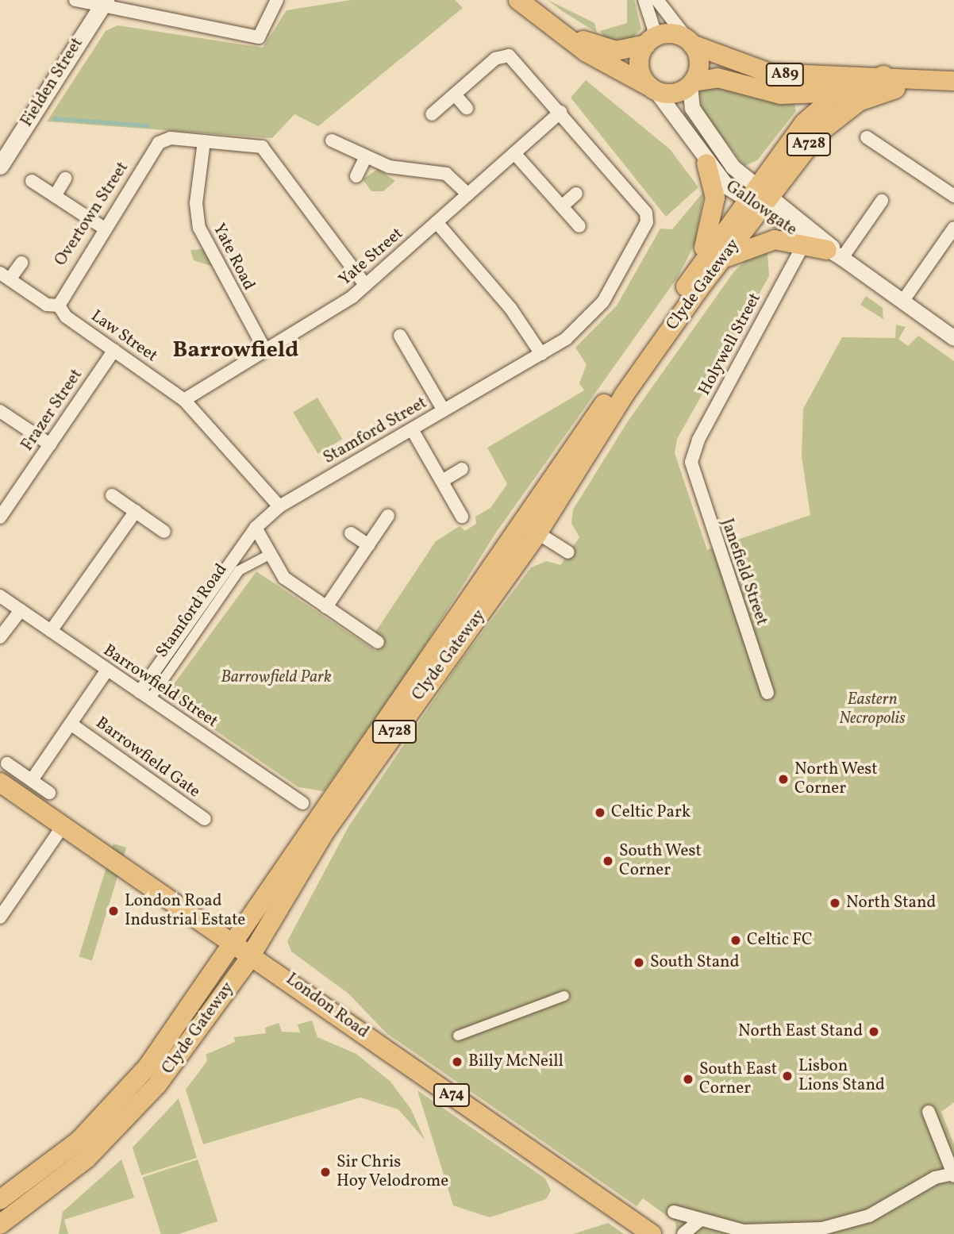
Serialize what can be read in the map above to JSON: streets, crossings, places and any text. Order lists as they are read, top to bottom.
{
  "streets": {
    "main road": [
      "A89",
      "Fielden Street",
      "A728",
      "Gallowgate",
      "Clyde Gateway",
      "London Road",
      "A74"
    ],
    "street": [
      "Overtown Street",
      "Yate Road",
      "Yate Street",
      "Law Street",
      "Holywell Street",
      "Frazer Street",
      "Stamford Street",
      "Janefield Street",
      "Stamford Road",
      "Barrowfield Street",
      "Barrowfield Gate"
    ]
  },
  "crossings": [
    ["A89", "Gallowgate"],
    ["A89", "Clyde Gateway"],
    ["Gallowgate", "Clyde Gateway"],
    ["Overtown Street", "Yate Road"],
    ["Overtown Street", "Law Street"],
    ["Yate Road", "Yate Street"],
    ["Yate Street", "Law Street"],
    ["Yate Street", "Stamford Street"],
    ["Clyde Gateway", "London Road"],
    ["Law Street", "Frazer Street"],
    ["Law Street", "Stamford Street"],
    ["Holywell Street", "Janefield Street"],
    ["Stamford Street", "Stamford Road"],
    ["Stamford Street", "Barrowfield Street"],
    ["Stamford Road", "Barrowfield Street"]
  ],
  "districts": ["Barrowfield"],
  "parks": ["Barrowfield Park", "Eastern Necropolis"],
  "places": [
    "North West Corner",
    "Celtic Park",
    "South West Corner",
    "North Stand",
    "London Road Industrial Estate",
    "Celtic FC",
    "South Stand",
    "North East Stand",
    "Billy McNeill",
    "Lisbon Lions Stand",
    "South East Corner",
    "Sir Chris Hoy Velodrome"
  ]
}
